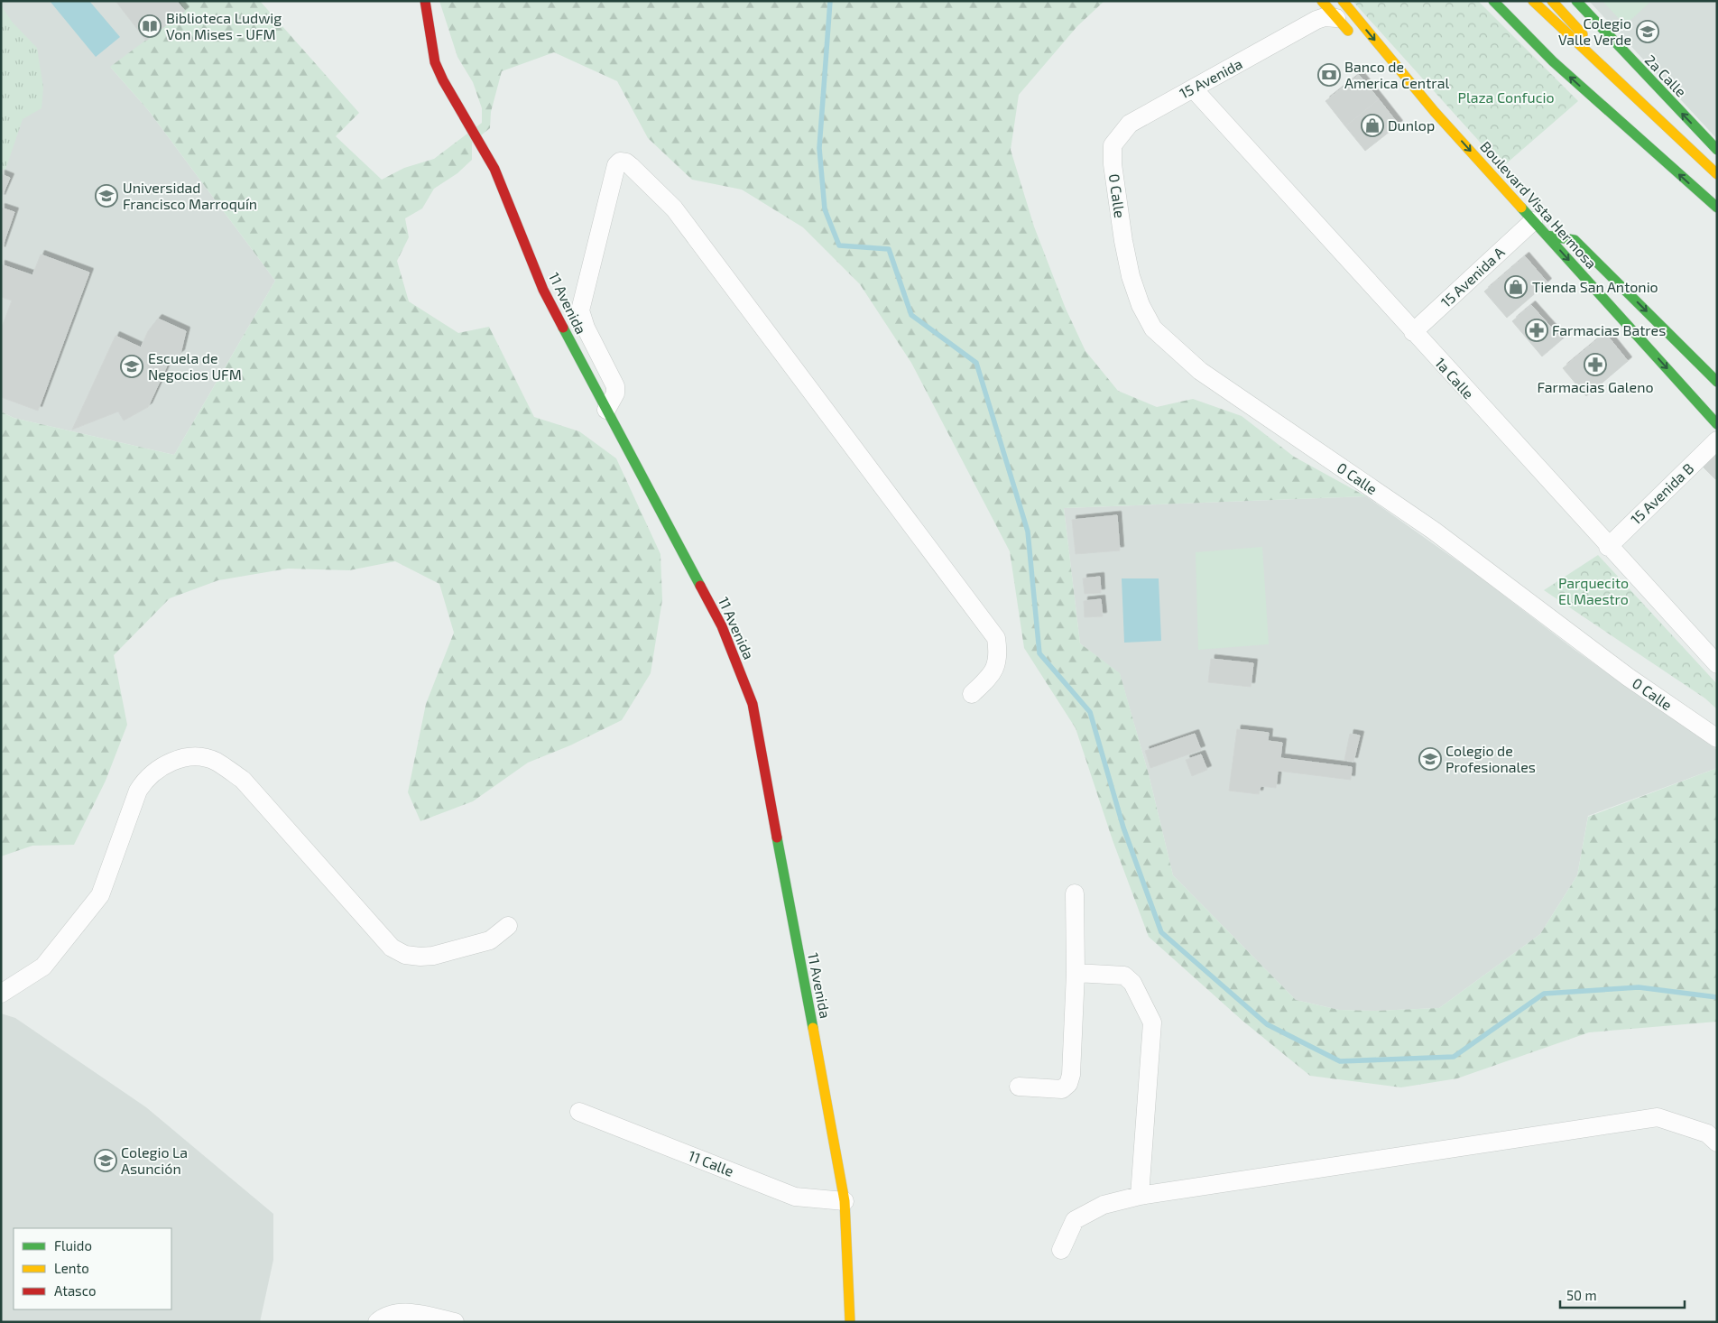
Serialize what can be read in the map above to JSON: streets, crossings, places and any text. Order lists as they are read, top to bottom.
{
  "streets": {
    "street": [
      "2a Calle",
      "15 Avenida",
      "0 Calle",
      "Boulevard Vista Hermosa",
      "15 Avenida A",
      "11 Avenida",
      "1a Calle",
      "15 Avenida B",
      "11 Calle"
    ]
  },
  "crossings": [
    ["15 Avenida", "0 Calle"],
    ["15 Avenida", "1a Calle"],
    ["Boulevard Vista Hermosa", "15 Avenida A"],
    ["15 Avenida A", "1a Calle"],
    ["11 Avenida", "11 Calle"],
    ["1a Calle", "15 Avenida B"]
  ],
  "parks": ["Plaza Confucio", "Parquecito El Maestro"],
  "places": {
    "library": ["Biblioteca Ludwig Von Mises - UFM"],
    "school or university": [
      "Colegio Valle Verde",
      "Universidad Francisco Marroquín",
      "Escuela de Negocios UFM",
      "Colegio de Profesionales",
      "Colegio La Asunción"
    ],
    "bank": ["Banco de America Central"],
    "shop": ["Dunlop", "Tienda San Antonio"],
    "pharmacy": ["Farmacias Batres", "Farmacias Galeno"]
  },
  "legend": ["Fluido", "Lento", "Atasco"],
  "scale_bar": "50 m"
}
